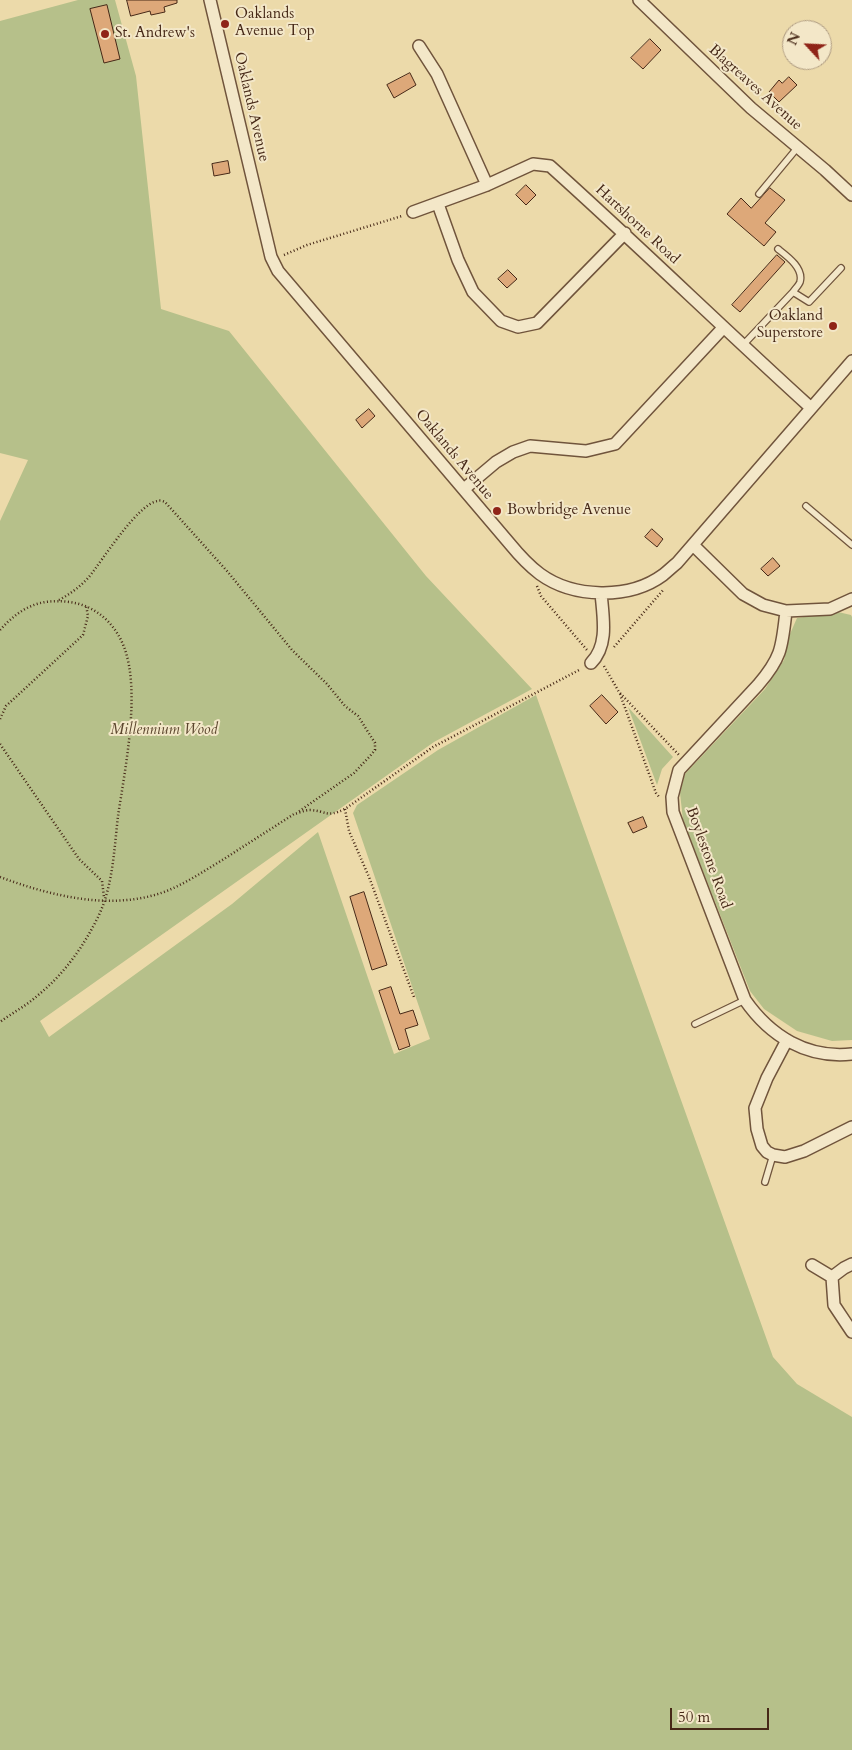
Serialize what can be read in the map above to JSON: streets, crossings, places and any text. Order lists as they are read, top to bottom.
{
  "streets": {
    "street": [
      "Blagreaves Avenue",
      "Oaklands Avenue",
      "Hartshorne Road",
      "Boylestone Road"
    ]
  },
  "crossings": [
    ["Oaklands Avenue", "Hartshorne Road"]
  ],
  "parks": ["Millennium Wood"],
  "places": [
    "Oaklands Avenue Top",
    "St. Andrew's",
    "Oakland Superstore",
    "Bowbridge Avenue"
  ],
  "scale_bar": "50 m",
  "north": "top left"
}
